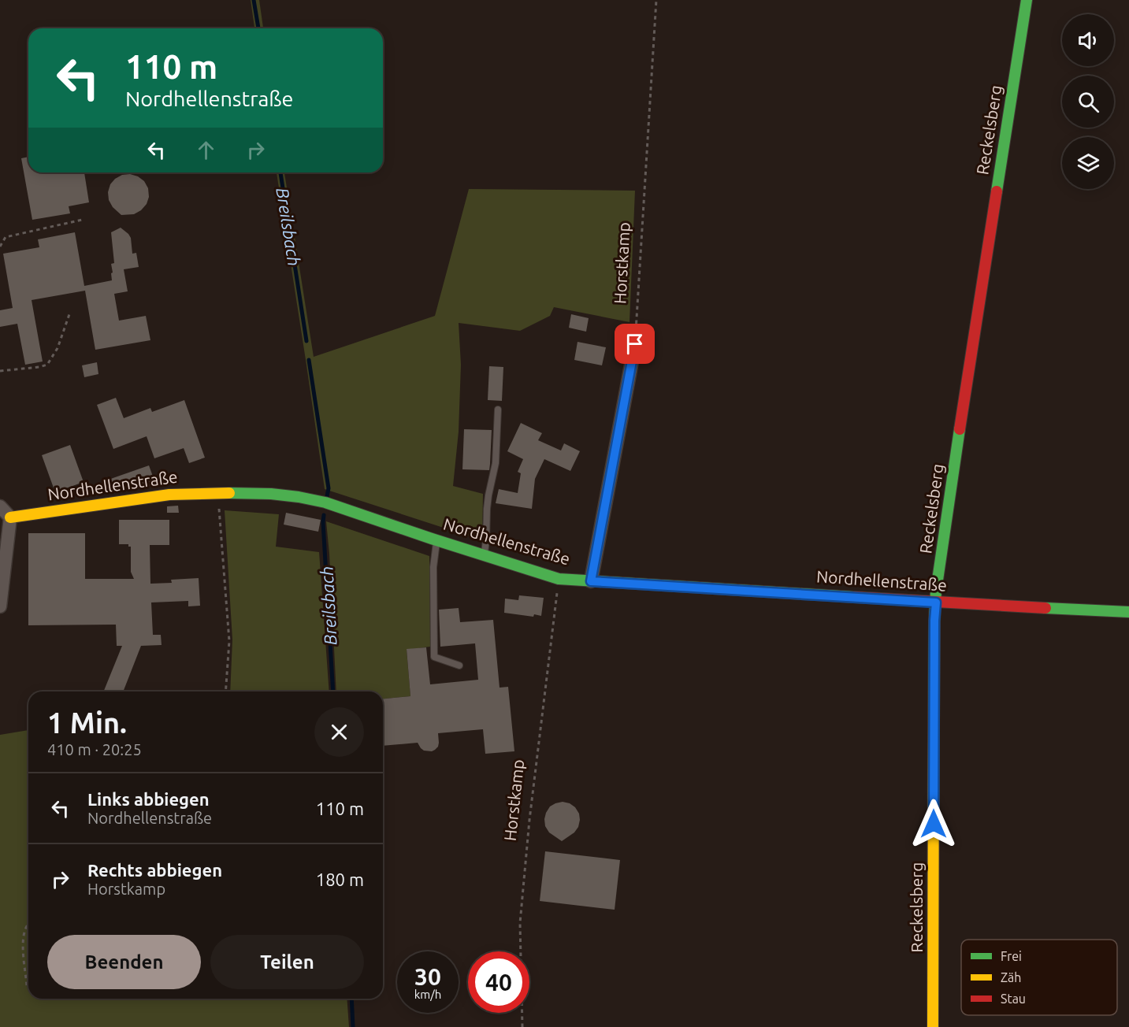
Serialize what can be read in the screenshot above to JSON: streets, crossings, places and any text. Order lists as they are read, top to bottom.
{
  "streets": {
    "street": ["Reckelsberg", "Nordhellenstraße"],
    "path": ["Horstkamp"]
  },
  "crossings": [
    ["Reckelsberg", "Nordhellenstraße"],
    ["Horstkamp", "Nordhellenstraße"]
  ],
  "water": ["Breilsbach"],
  "legend": ["Frei", "Zäh", "Stau"],
  "page": {
    "turn": ["110 m", "Nordhellenstraße"],
    "heading": ["1 Min.", "410 m · 20:25"],
    "list": [
      {
        "name": "Links abbiegen",
        "note": "Nordhellenstraße",
        "value": "110 m"
      },
      {
        "name": "Rechts abbiegen",
        "note": "Horstkamp",
        "value": "180 m"
      }
    ],
    "buttons": ["Beenden", "Teilen"],
    "speed": "30 km/h",
    "limit": "40"
  }
}
